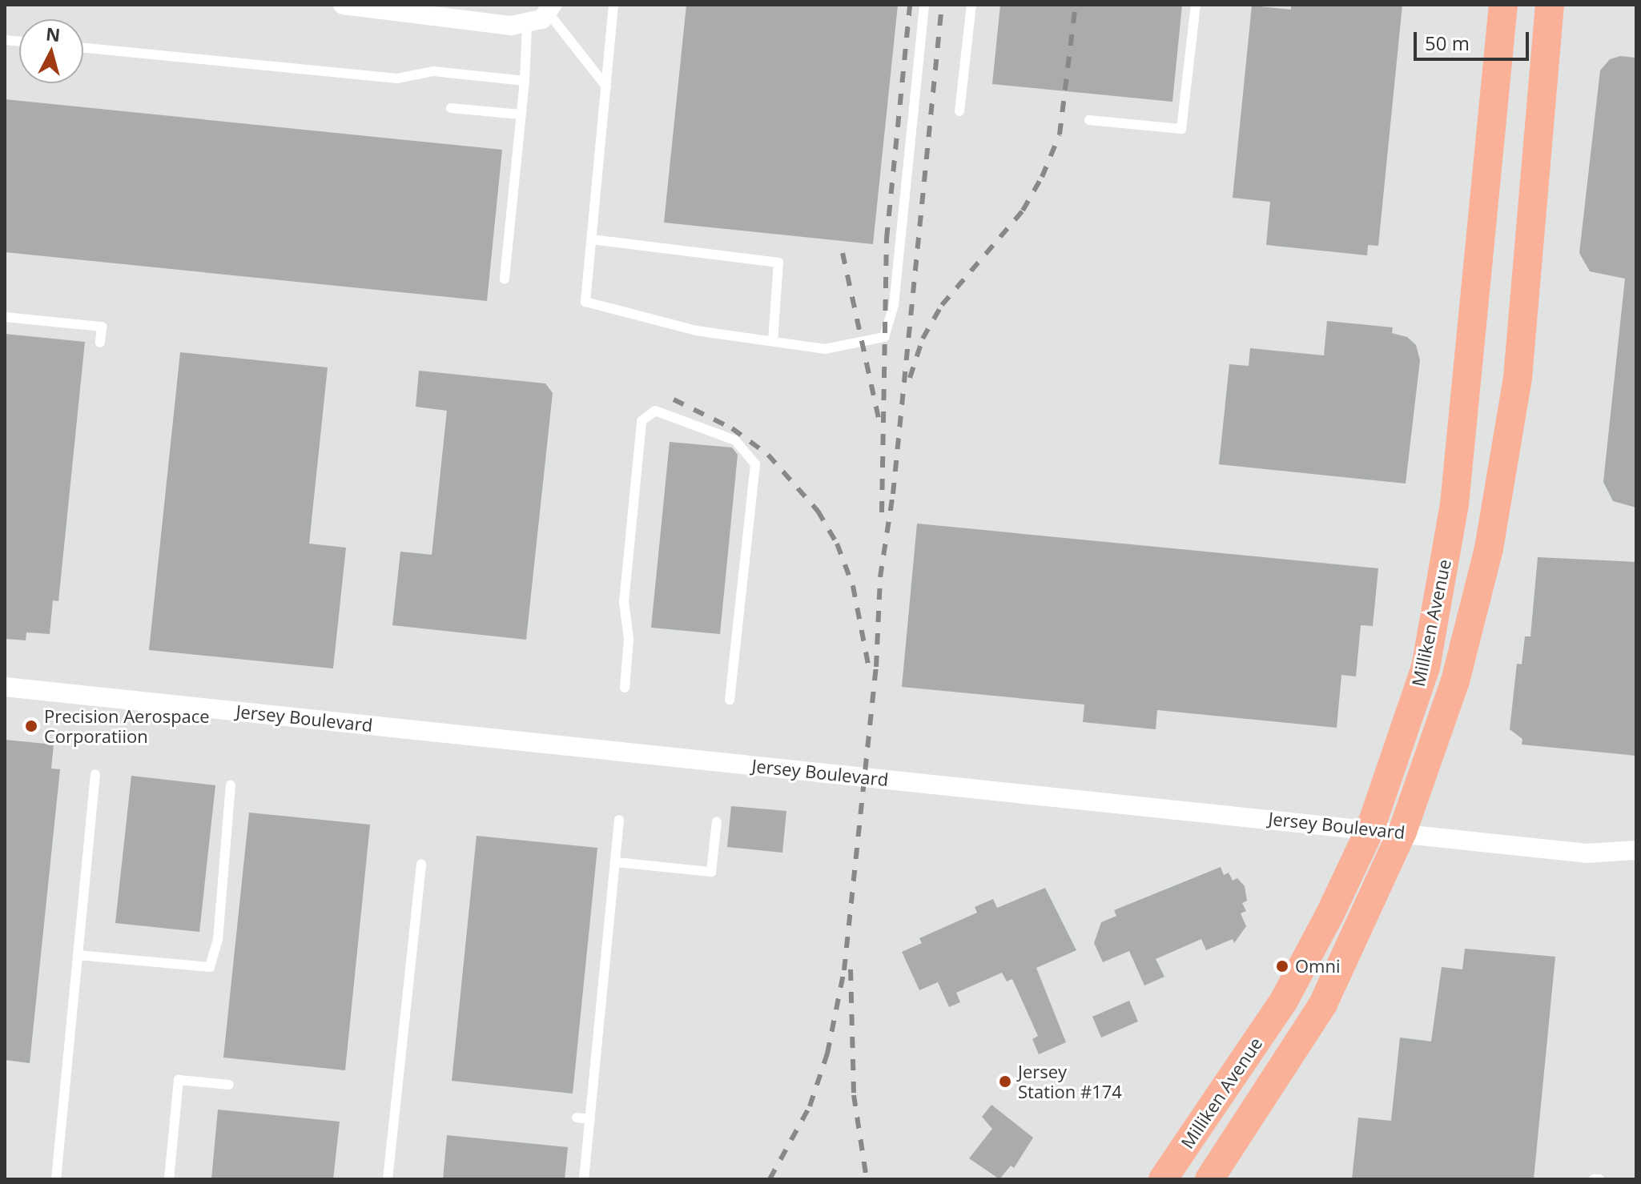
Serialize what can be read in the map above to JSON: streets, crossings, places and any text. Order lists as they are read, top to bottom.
{
  "streets": {
    "main road": ["Milliken Avenue"],
    "street": ["Jersey Boulevard"]
  },
  "crossings": [
    ["Milliken Avenue", "Jersey Boulevard"]
  ],
  "places": ["Precision Aerospace Corporatiion", "Omni", "Jersey Station #174"],
  "scale_bar": "50 m",
  "north": "top"
}
